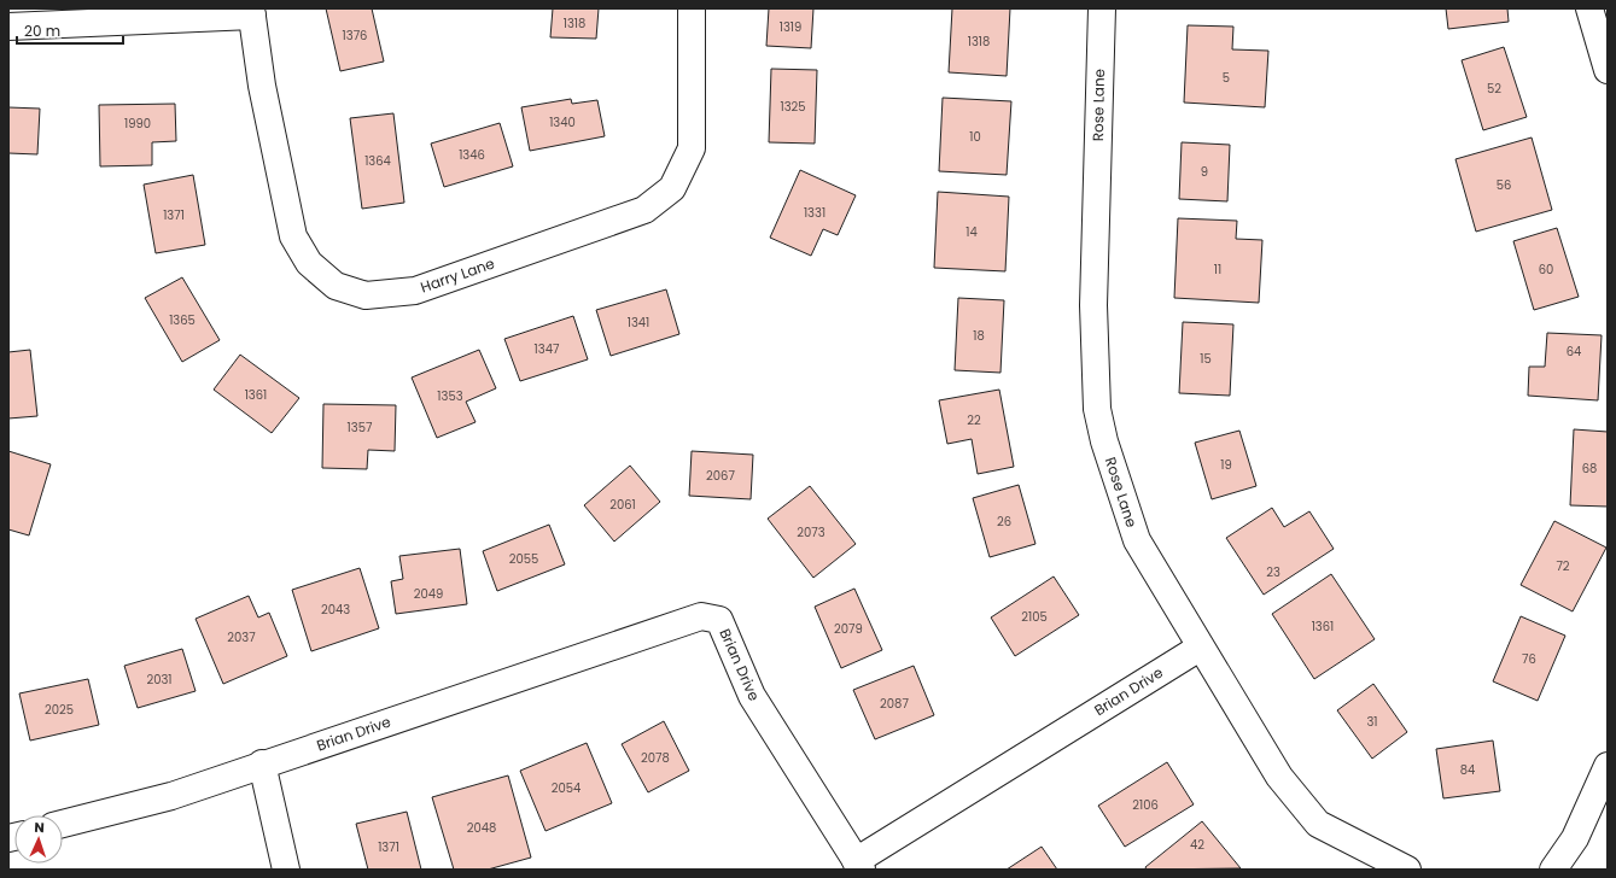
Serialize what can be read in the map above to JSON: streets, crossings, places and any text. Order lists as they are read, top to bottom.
{
  "streets": {
    "street": ["Rose Lane", "Harry Lane", "Brian Drive"]
  },
  "crossings": [
    ["Rose Lane", "Brian Drive"]
  ],
  "house_numbers": [
    "1318",
    "1319",
    "1376",
    "1318",
    "5",
    "52",
    "1325",
    "1340",
    "1990",
    "10",
    "1346",
    "1364",
    "9",
    "56",
    "1331",
    "1371",
    "14",
    "11",
    "60",
    "1365",
    "1341",
    "18",
    "1347",
    "64",
    "15",
    "1361",
    "1353",
    "22",
    "1357",
    "19",
    "68",
    "2067",
    "2061",
    "26",
    "2073",
    "2055",
    "72",
    "23",
    "2049",
    "2043",
    "2105",
    "1361",
    "2079",
    "2037",
    "76",
    "2031",
    "2087",
    "2025",
    "31",
    "2078",
    "84",
    "2054",
    "2106",
    "2048",
    "42",
    "1371"
  ],
  "scale_bar": "20 m",
  "north": "top"
}
